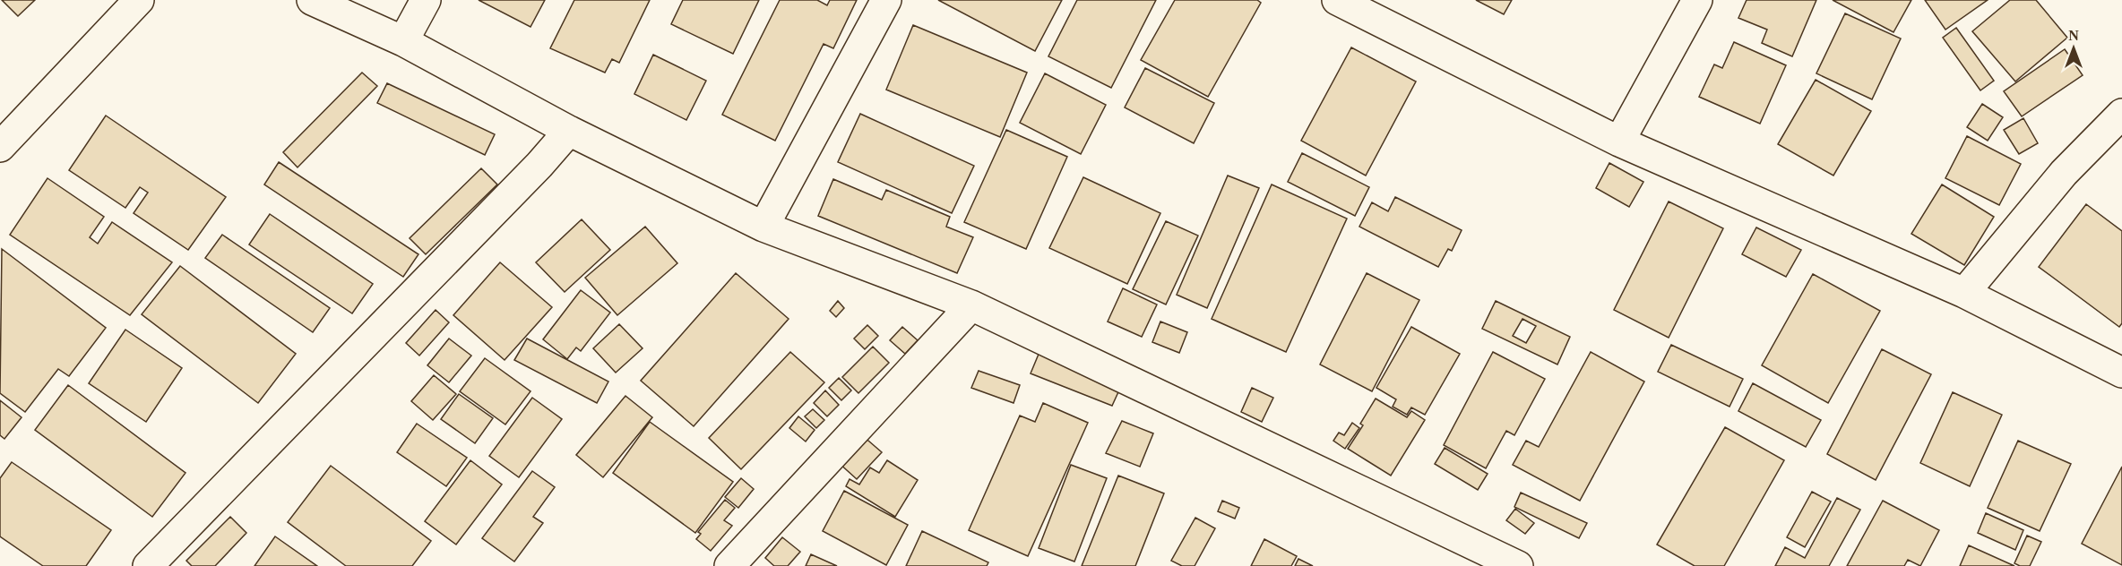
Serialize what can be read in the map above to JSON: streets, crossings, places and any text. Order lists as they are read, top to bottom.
{
  "north": "top"
}
